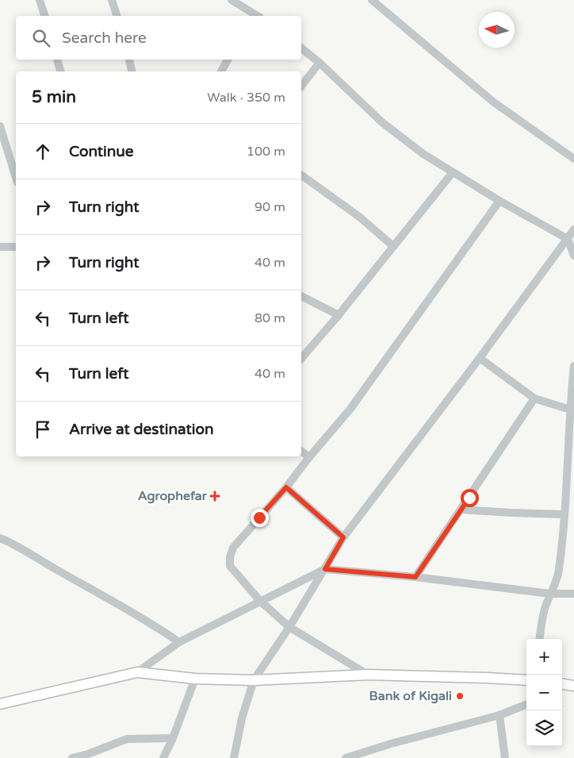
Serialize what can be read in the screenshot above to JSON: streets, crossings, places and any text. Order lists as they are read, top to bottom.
{
  "places": {
    "health": ["Agrophefar"],
    "other": ["Bank of Kigali"]
  },
  "north": "left",
  "page": {
    "search": "Search here",
    "heading": ["5 min", "Walk · 350 m"],
    "list": [
      ["Continue", "100 m"],
      ["Turn right", "90 m"],
      ["Turn right", "40 m"],
      ["Turn left", "80 m"],
      ["Turn left", "40 m"],
      "Arrive at destination"
    ],
    "map_buttons": ["+", "−"]
  }
}
